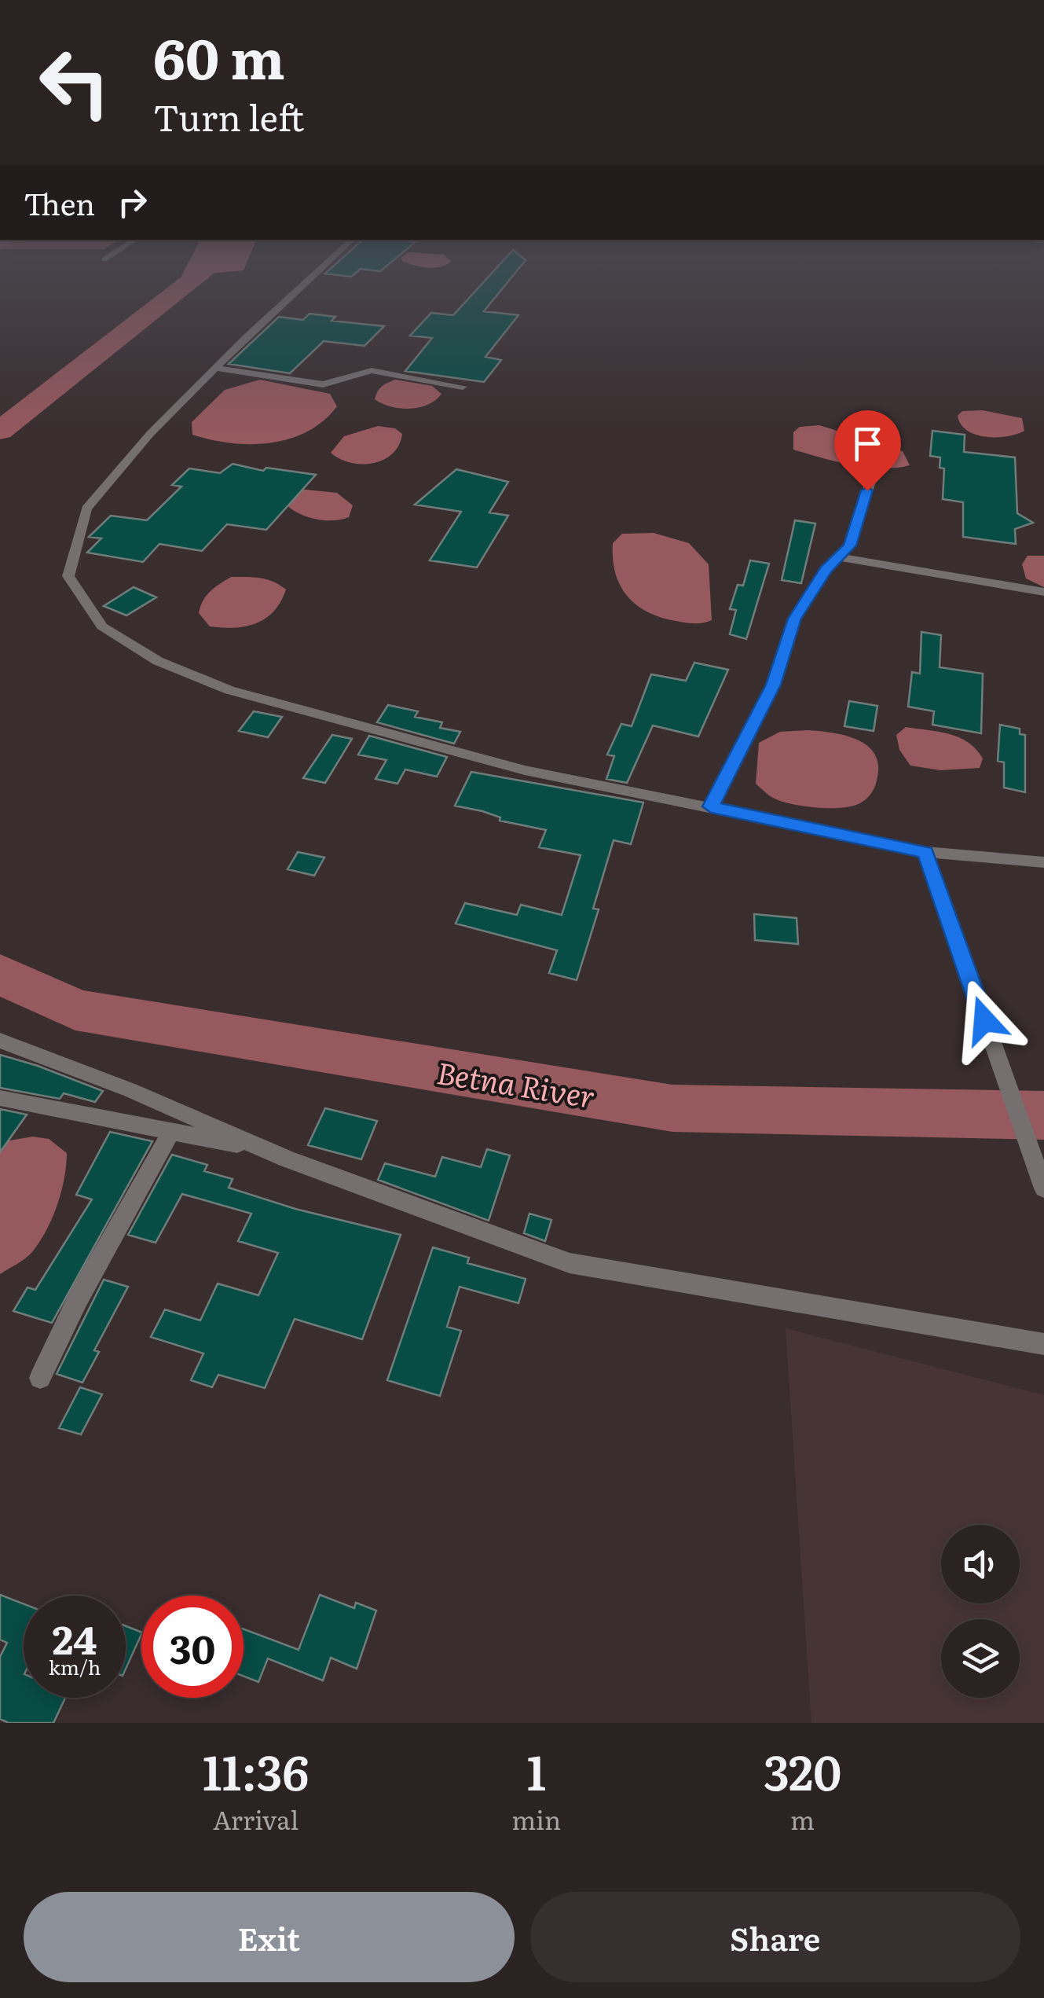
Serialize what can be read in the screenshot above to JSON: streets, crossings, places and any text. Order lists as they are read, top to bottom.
{
  "water": ["Betna River"],
  "page": {
    "turn": ["60 m", "Turn left"],
    "then": "Then",
    "speed": "24 km/h",
    "limit": "30",
    "eta": [
      "11:36",
      "Arrival",
      "1",
      "min",
      "320",
      "m"
    ],
    "buttons": ["Exit", "Share"]
  }
}
